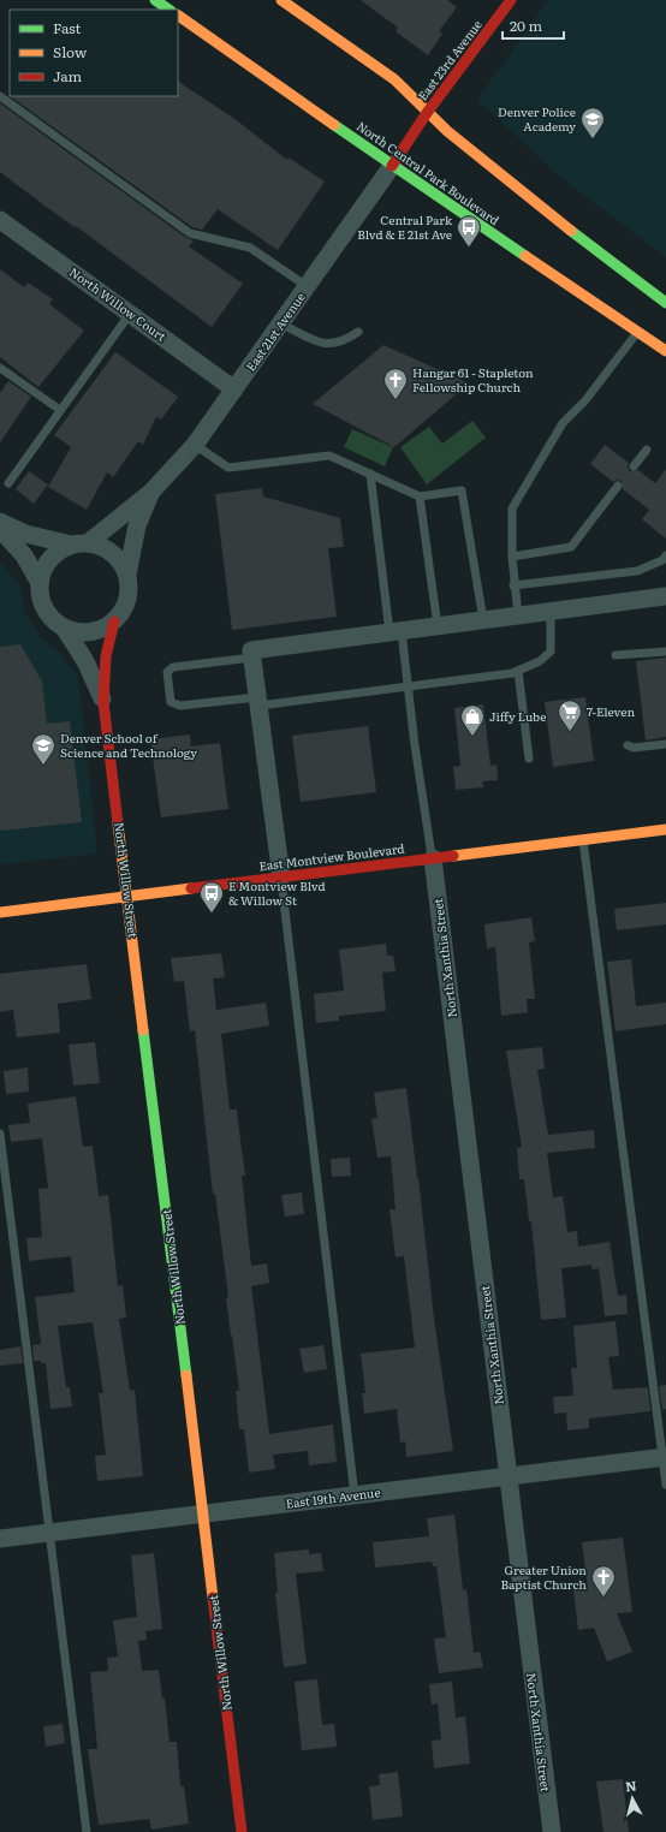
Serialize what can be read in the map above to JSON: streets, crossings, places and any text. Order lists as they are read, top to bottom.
{
  "streets": {
    "main road": [
      "East 23rd Avenue",
      "North Central Park Boulevard",
      "East Montview Boulevard",
      "North Willow Street"
    ],
    "street": [
      "North Willow Court",
      "East 21st Avenue",
      "North Xanthia Street",
      "East 19th Avenue"
    ]
  },
  "crossings": [
    ["East 23rd Avenue", "North Central Park Boulevard"],
    ["East 23rd Avenue", "East 21st Avenue"],
    ["North Central Park Boulevard", "East 21st Avenue"],
    ["North Willow Court", "East 21st Avenue"],
    ["East 21st Avenue", "North Willow Street"],
    ["East Montview Boulevard", "North Willow Street"],
    ["East Montview Boulevard", "North Xanthia Street"],
    ["North Willow Street", "East 19th Avenue"],
    ["North Xanthia Street", "East 19th Avenue"]
  ],
  "places": {
    "school or university": ["Denver Police Academy", "Denver School of Science and Technology"],
    "bus stop": ["Central Park Blvd & E 21st Ave", "E Montview Blvd & Willow St"],
    "church": ["Hangar 61 - Stapleton Fellowship Church", "Greater Union Baptist Church"],
    "supermarket": ["7-Eleven"],
    "shop": ["Jiffy Lube"]
  },
  "legend": ["Fast", "Slow", "Jam"],
  "scale_bar": "20 m",
  "north": "top"
}
